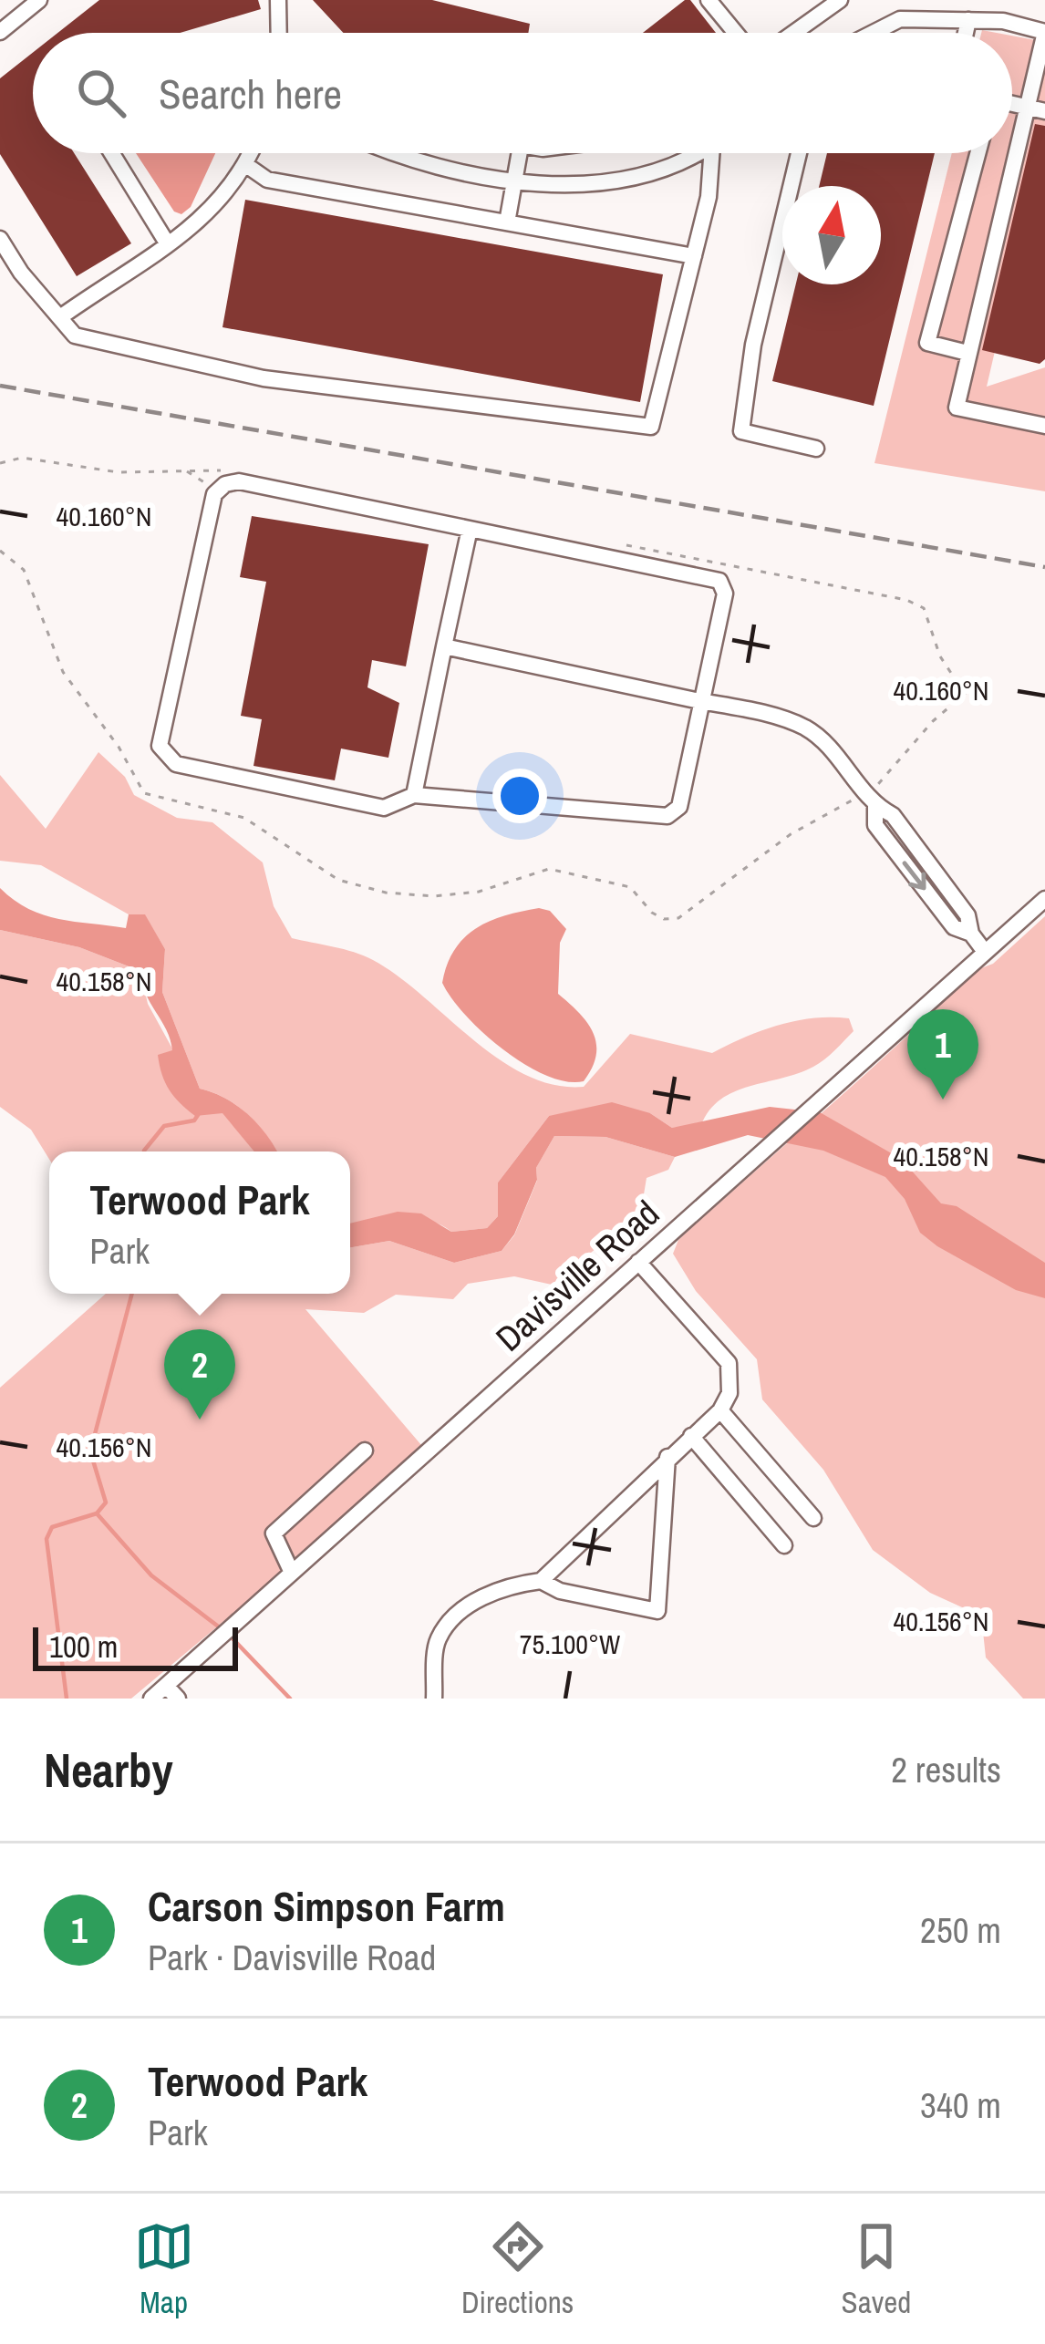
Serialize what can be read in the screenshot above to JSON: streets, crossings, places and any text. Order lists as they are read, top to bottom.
{
  "streets": {
    "street": ["Davisville Road"]
  },
  "scale_bar": "100 m",
  "north": "top",
  "page": {
    "search": "Search here",
    "pins": ["1", "2"],
    "popup": ["Terwood Park", "Park"],
    "scale": "100 m",
    "heading": ["Nearby", "2 results"],
    "list": [
      {
        "mark": "1",
        "name": "Carson Simpson Farm",
        "note": "Park · Davisville Road",
        "value": "250 m"
      },
      {
        "mark": "2",
        "name": "Terwood Park",
        "note": "Park",
        "value": "340 m"
      }
    ],
    "nav": ["Map", "Directions", "Saved"]
  },
  "coordinates": [
    "40.160°N",
    "40.158°N",
    "40.156°N",
    "75.100°W"
  ]
}
